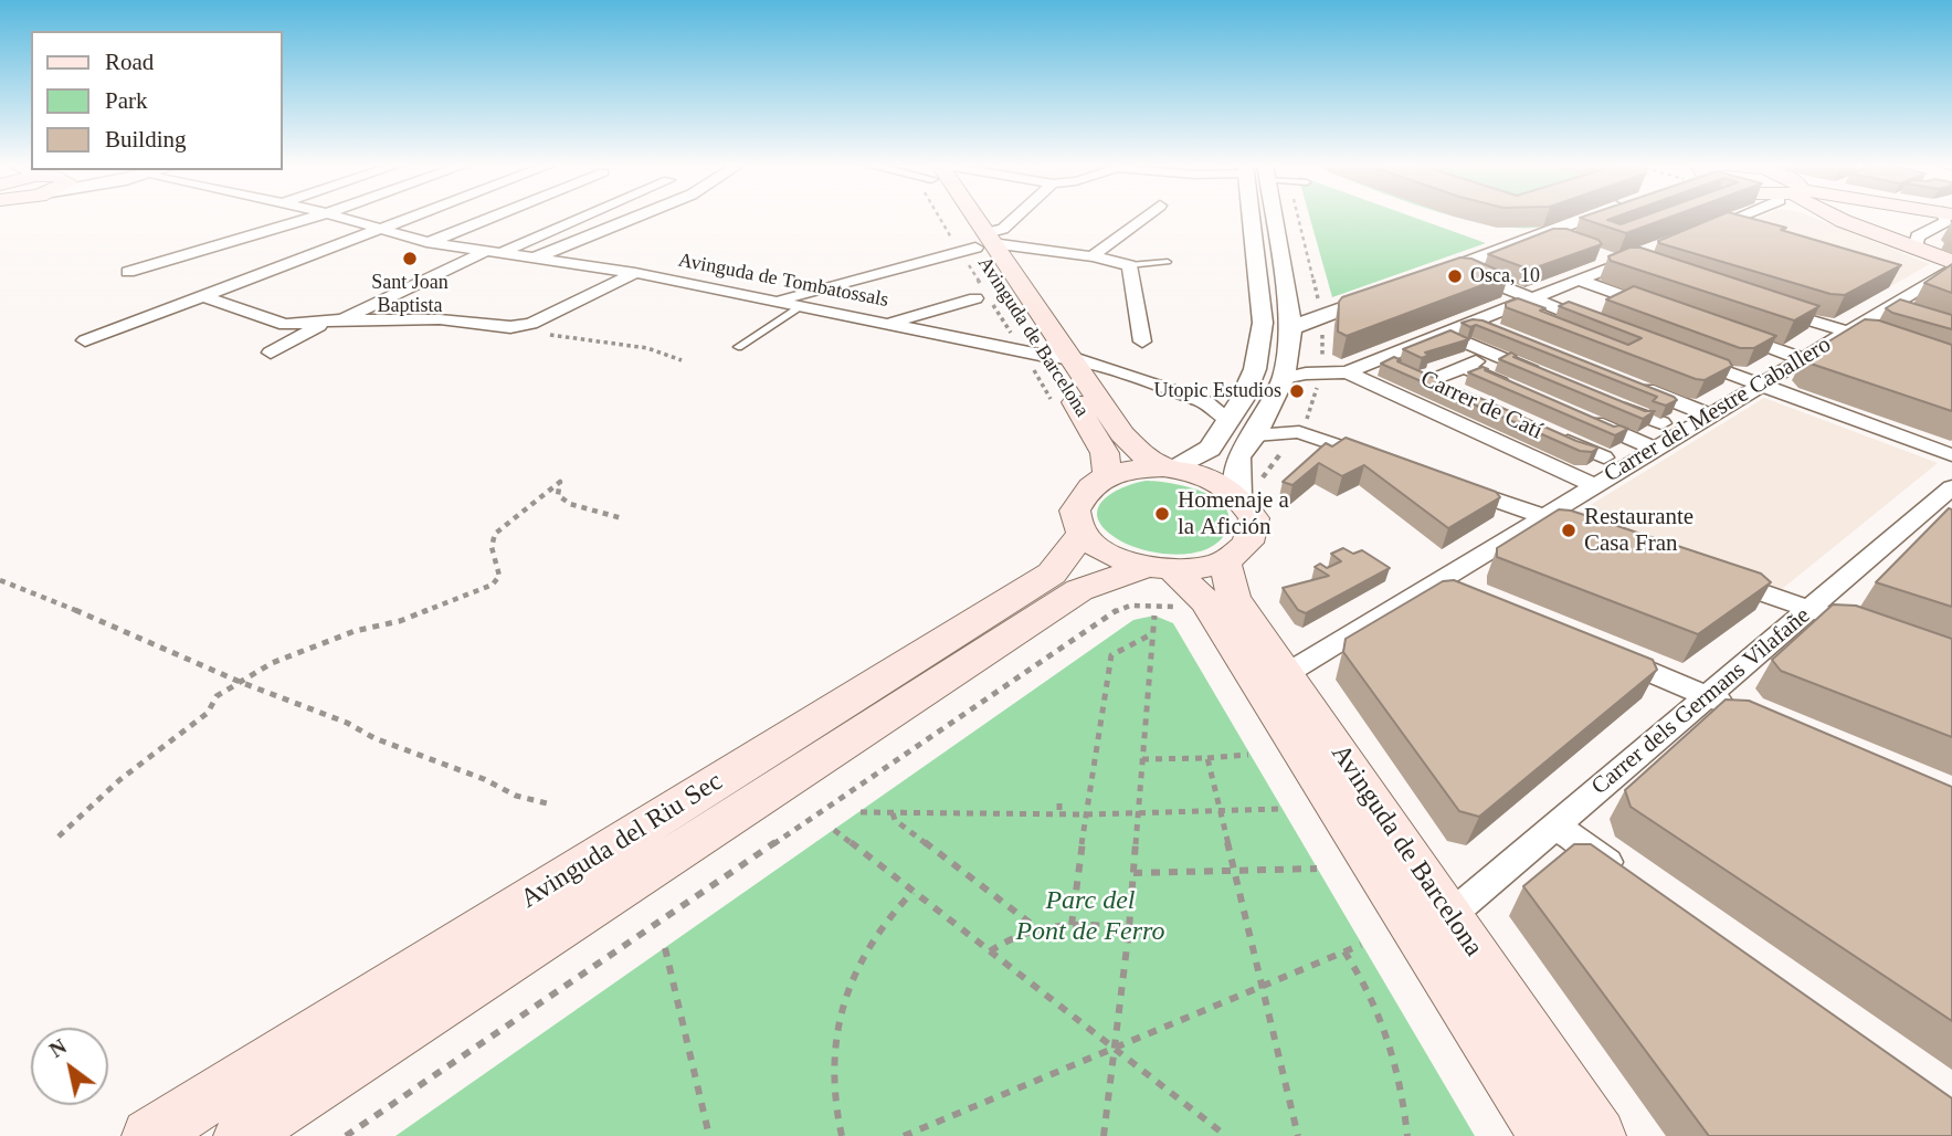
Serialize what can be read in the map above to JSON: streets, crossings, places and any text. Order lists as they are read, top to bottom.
{
  "streets": {
    "main road": ["Avinguda de Barcelona", "Avinguda del Riu Sec"],
    "street": [
      "Avinguda de Tombatossals",
      "Carrer de Catí",
      "Carrer del Mestre Caballero",
      "Carrer dels Germans Vilafañe"
    ]
  },
  "crossings": [
    ["Avinguda de Tombatossals", "Avinguda de Barcelona"],
    ["Avinguda de Barcelona", "Carrer del Mestre Caballero"],
    ["Avinguda de Barcelona", "Carrer dels Germans Vilafañe"],
    ["Avinguda de Barcelona", "Avinguda del Riu Sec"],
    ["Carrer de Catí", "Carrer del Mestre Caballero"]
  ],
  "parks": ["Parc del Pont de Ferro"],
  "places": [
    "Sant Joan Baptista",
    "Osca, 10",
    "Utopic Estudios",
    "Homenaje a la Afición",
    "Restaurante Casa Fran"
  ],
  "legend": ["Road", "Park", "Building"],
  "north": "top left"
}
